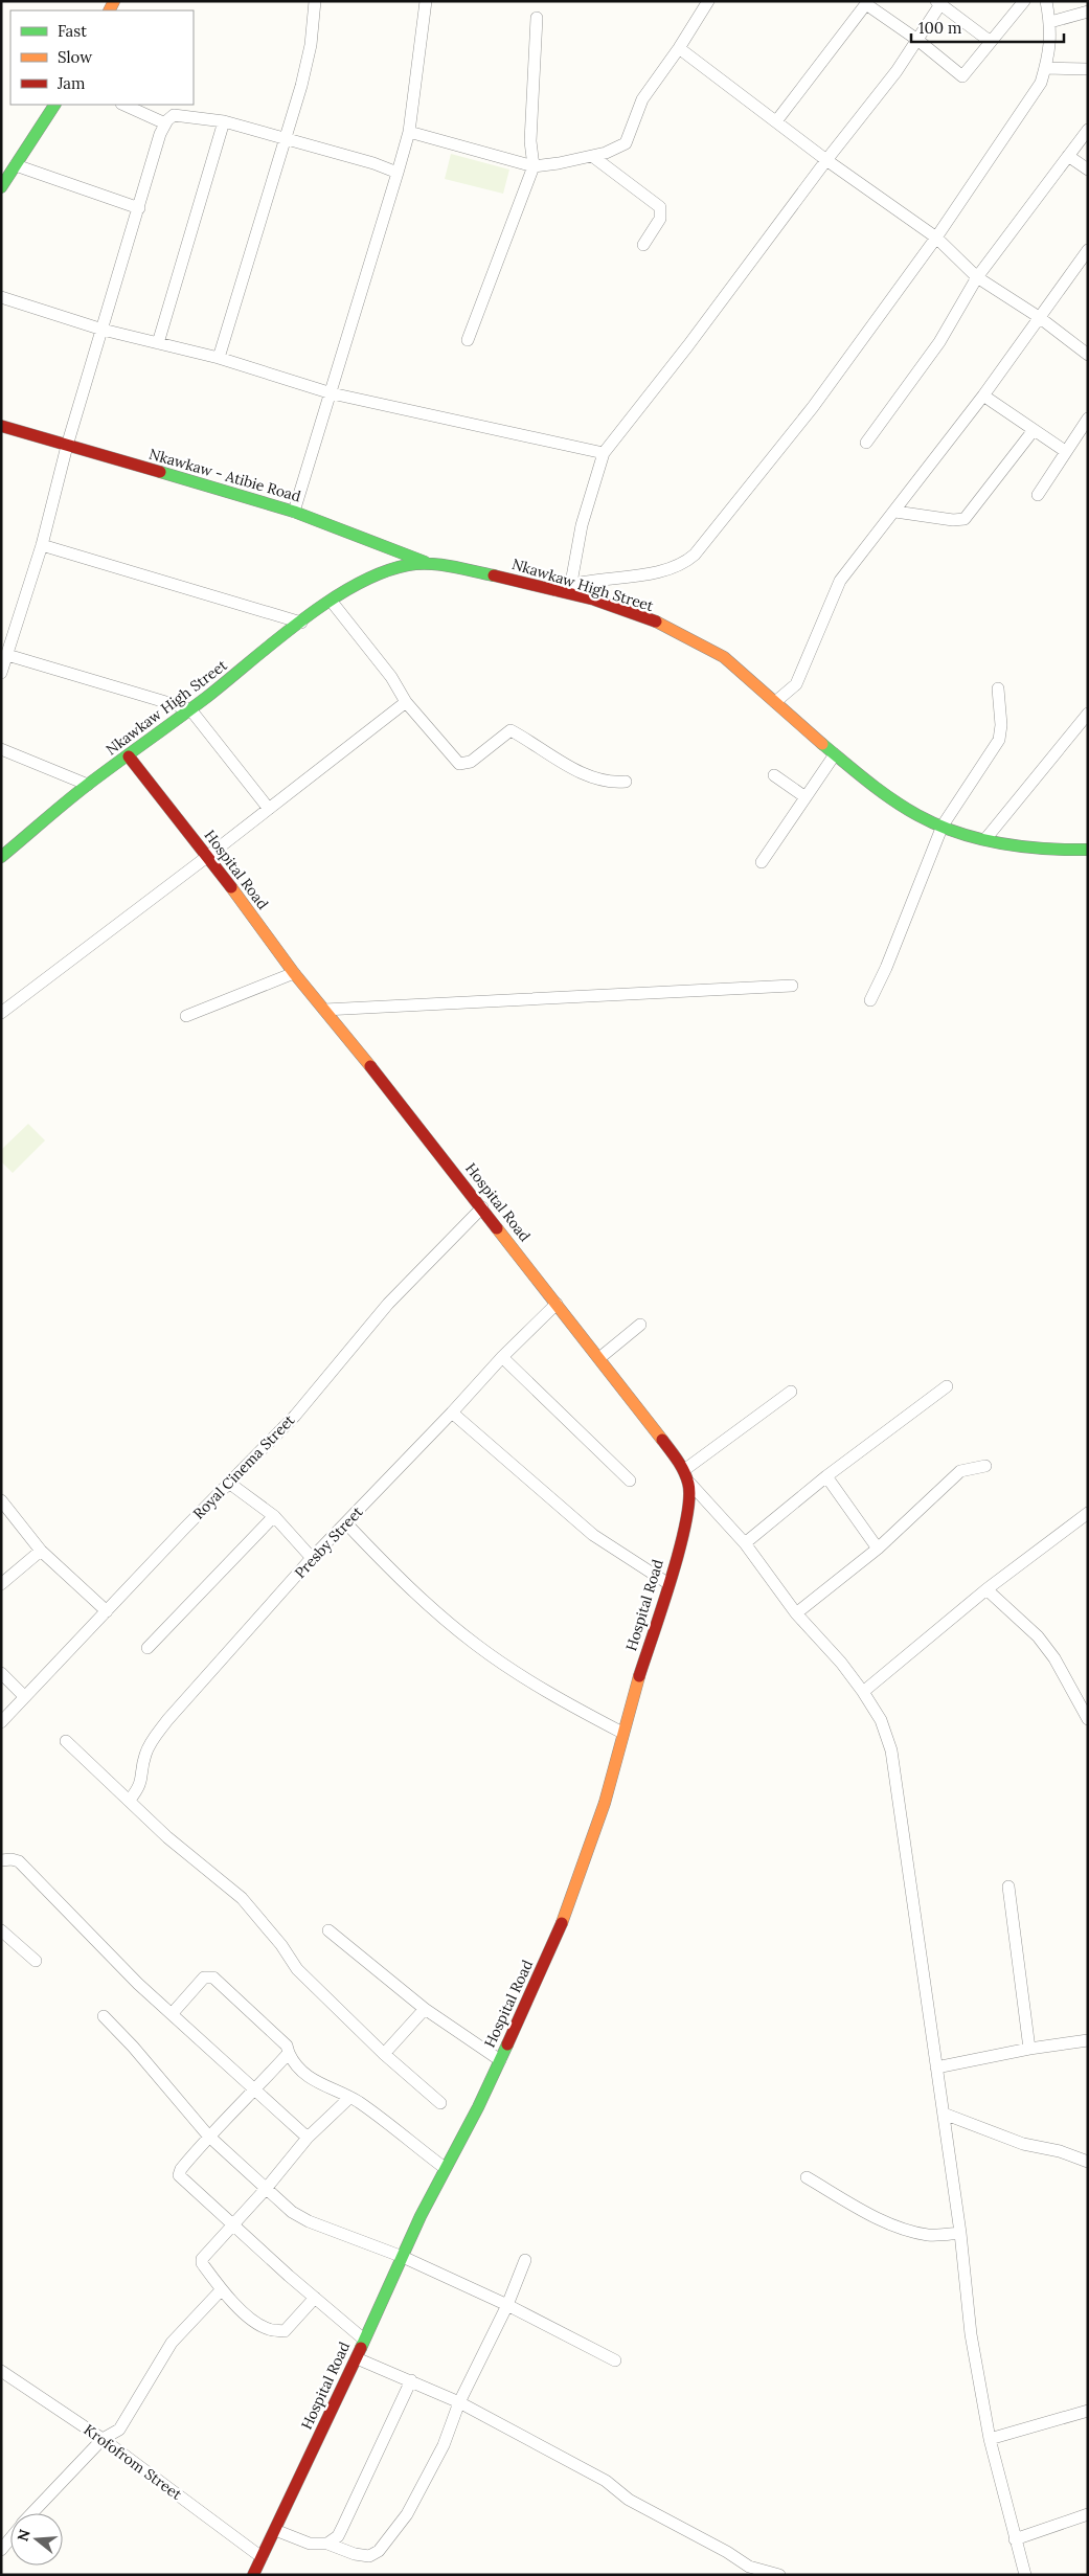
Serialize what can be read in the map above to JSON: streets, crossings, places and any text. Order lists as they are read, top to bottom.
{
  "streets": {
    "street": [
      "Nkawkaw - Atibie Road",
      "Nkawkaw High Street",
      "Hospital Road",
      "Royal Cinema Street",
      "Presby Street",
      "Krofofrom Street"
    ]
  },
  "crossings": [
    ["Nkawkaw - Atibie Road", "Nkawkaw High Street"],
    ["Nkawkaw High Street", "Hospital Road"],
    ["Hospital Road", "Royal Cinema Street"],
    ["Hospital Road", "Presby Street"],
    ["Hospital Road", "Krofofrom Street"]
  ],
  "legend": ["Fast", "Slow", "Jam"],
  "scale_bar": "100 m",
  "north": "left"
}
